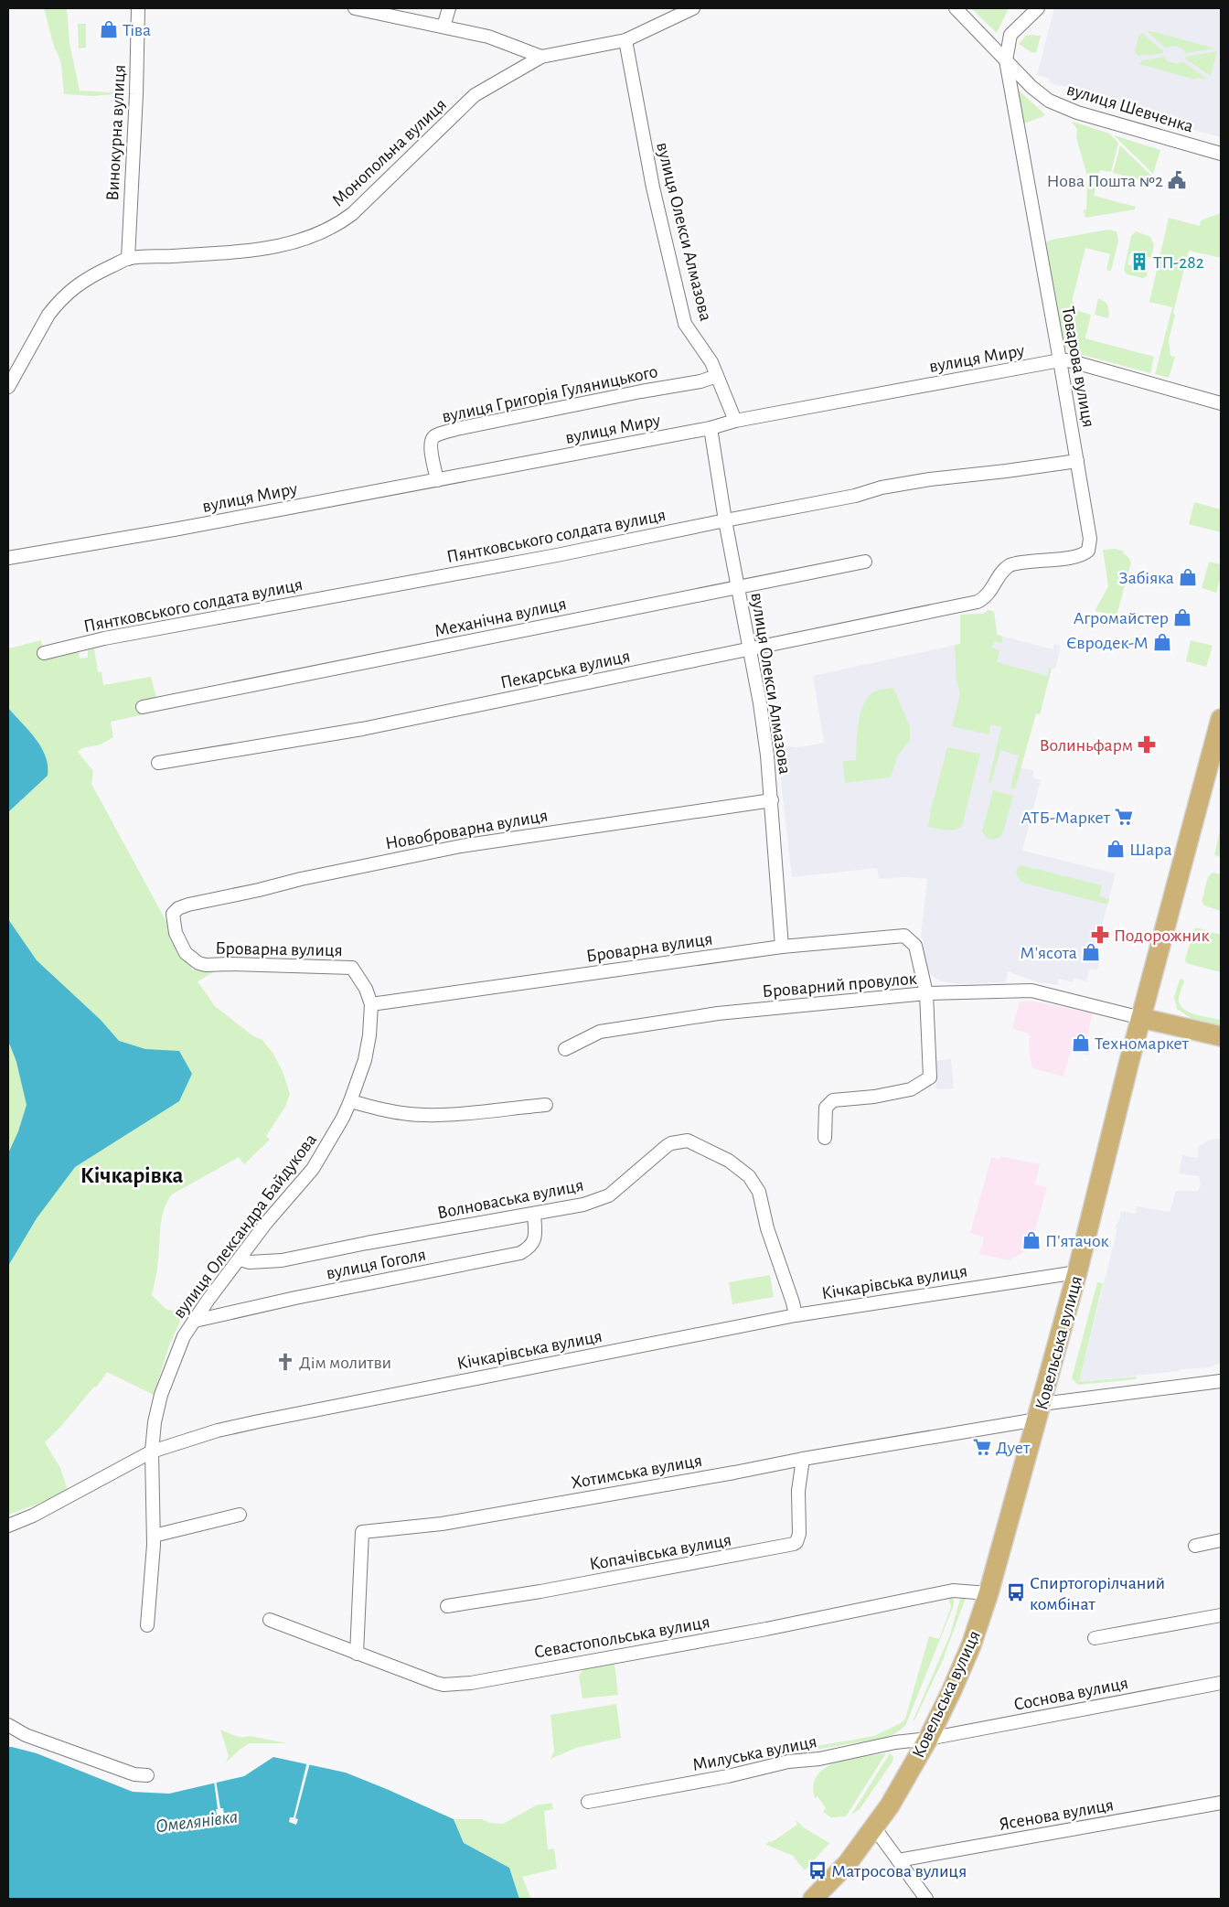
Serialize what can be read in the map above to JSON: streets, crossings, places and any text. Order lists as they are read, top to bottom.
{
  "streets": {
    "main road": ["Ковельська вулиця"],
    "street": [
      "вулиця Шевченка",
      "Винокурна вулиця",
      "Монопольна вулиця",
      "вулиця Олекси Алмазова",
      "вулиця Миру",
      "Товарова вулиця",
      "вулиця Григорія Гуляницького",
      "Пянтковського солдата вулиця",
      "Механічна вулиця",
      "Пекарська вулиця",
      "Новоброварна вулиця",
      "Броварна вулиця",
      "Броварний провулок",
      "Волноваська вулиця",
      "вулиця Олександра Байдукова",
      "вулиця Гоголя",
      "Кічкарівська вулиця",
      "Хотимська вулиця",
      "Копачівська вулиця",
      "Севастопольська вулиця",
      "Соснова вулиця",
      "Милуська вулиця",
      "Ясенова вулиця"
    ]
  },
  "crossings": [
    ["вулиця Шевченка", "Товарова вулиця"],
    ["Винокурна вулиця", "Монопольна вулиця"],
    ["Монопольна вулиця", "вулиця Олекси Алмазова"],
    ["вулиця Олекси Алмазова", "вулиця Миру"],
    ["вулиця Олекси Алмазова", "вулиця Григорія Гуляницького"],
    ["вулиця Олекси Алмазова", "Пянтковського солдата вулиця"],
    ["вулиця Олекси Алмазова", "Механічна вулиця"],
    ["вулиця Олекси Алмазова", "Пекарська вулиця"],
    ["вулиця Олекси Алмазова", "Новоброварна вулиця"],
    ["вулиця Олекси Алмазова", "Броварна вулиця"],
    ["вулиця Миру", "Товарова вулиця"],
    ["вулиця Миру", "вулиця Григорія Гуляницького"],
    ["Товарова вулиця", "Пянтковського солдата вулиця"],
    ["Товарова вулиця", "Пекарська вулиця"],
    ["Новоброварна вулиця", "Броварна вулиця"],
    ["Броварна вулиця", "Броварний провулок"],
    ["Броварна вулиця", "вулиця Олександра Байдукова"],
    ["Волноваська вулиця", "вулиця Олександра Байдукова"],
    ["Волноваська вулиця", "вулиця Гоголя"],
    ["Волноваська вулиця", "Кічкарівська вулиця"],
    ["вулиця Олександра Байдукова", "вулиця Гоголя"],
    ["вулиця Олександра Байдукова", "Кічкарівська вулиця"],
    ["Кічкарівська вулиця", "Ковельська вулиця"],
    ["Ковельська вулиця", "Хотимська вулиця"],
    ["Ковельська вулиця", "Севастопольська вулиця"],
    ["Ковельська вулиця", "Соснова вулиця"],
    ["Ковельська вулиця", "Милуська вулиця"],
    ["Хотимська вулиця", "Копачівська вулиця"],
    ["Хотимська вулиця", "Севастопольська вулиця"],
    ["Соснова вулиця", "Милуська вулиця"]
  ],
  "districts": ["Кічкарівка"],
  "water": ["Омелянівка"],
  "places": {
    "shop": [
      "Тіва",
      "Забіяка",
      "Агромайстер",
      "Євродек-М",
      "Шара",
      "М'ясота",
      "Техномаркет",
      "П'ятачок"
    ],
    "public building": ["Нова Пошта №2"],
    "building": ["ТП-282"],
    "pharmacy": ["Волиньфарм", "Подорожник"],
    "supermarket": ["АТБ-Маркет", "Дует"],
    "church": ["Дім молитви"],
    "bus stop": ["Спиртогорілчаний комбінат", "Матросова вулиця"]
  }
}
